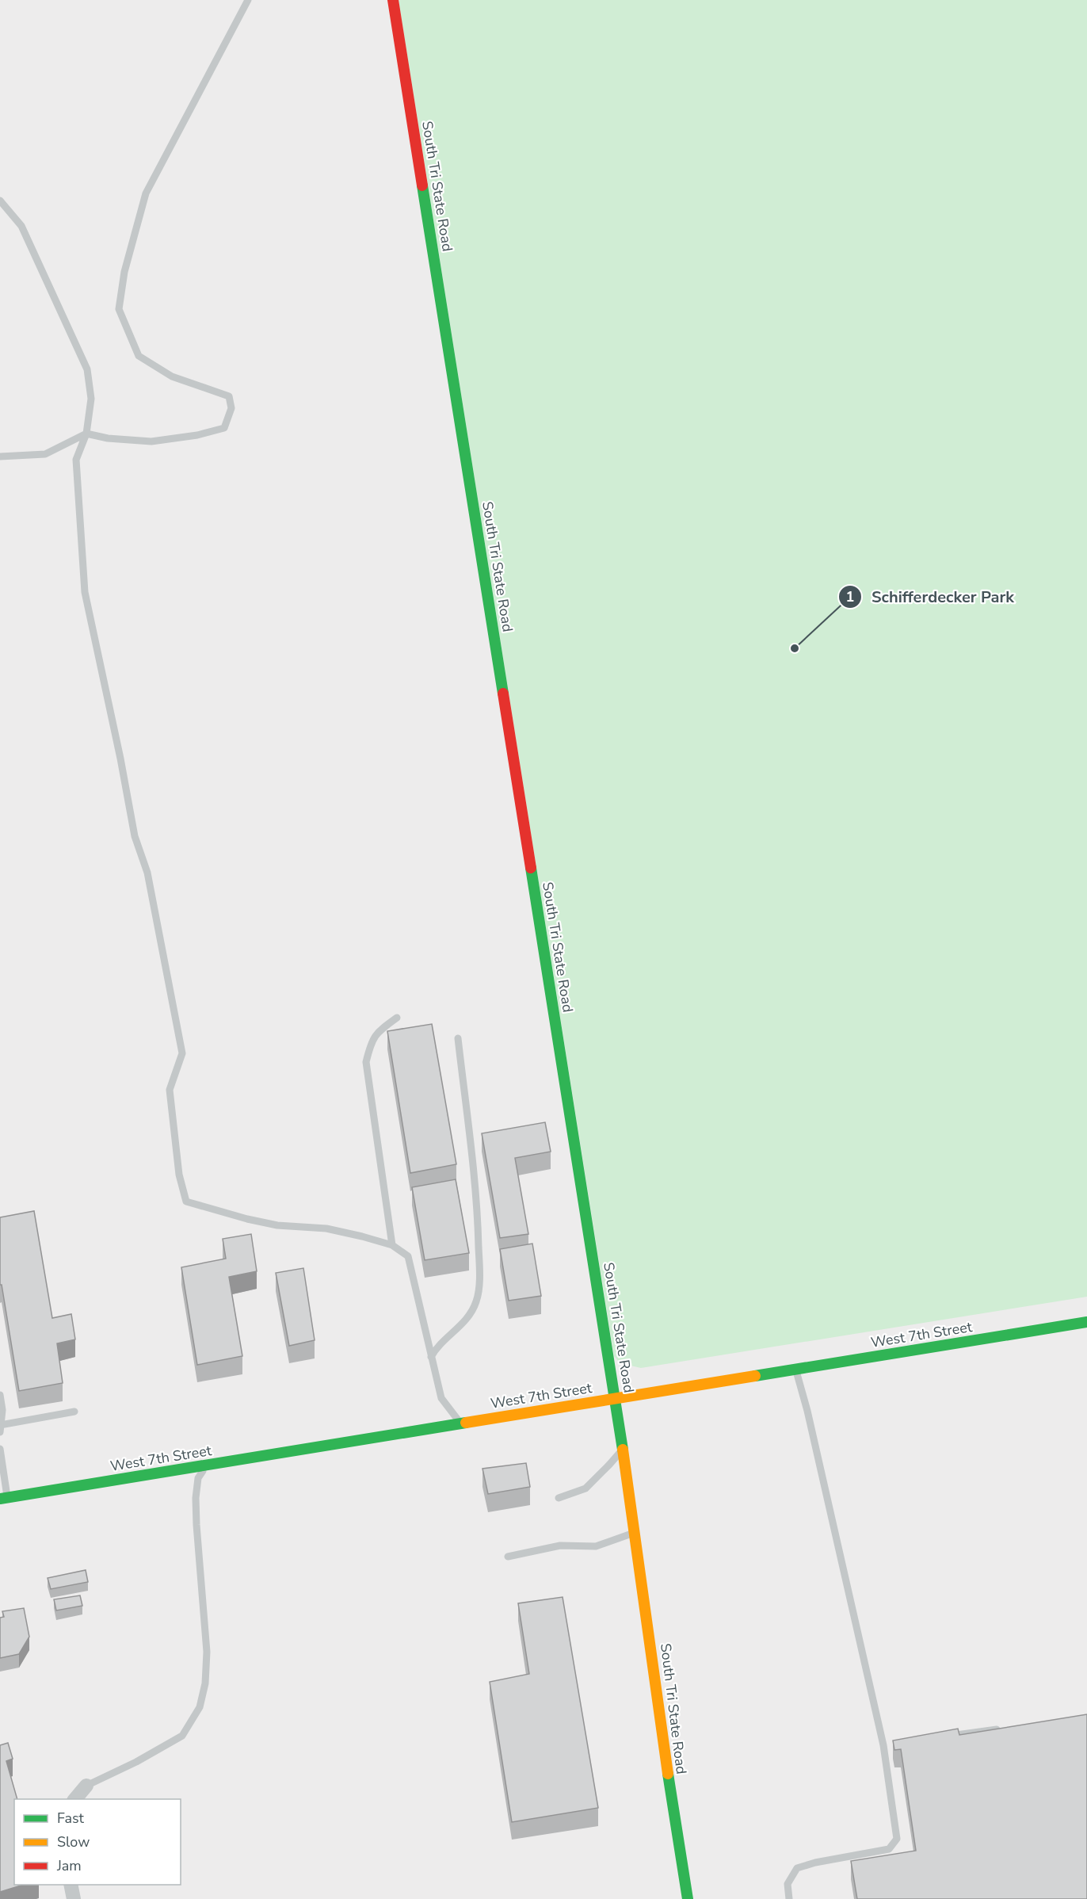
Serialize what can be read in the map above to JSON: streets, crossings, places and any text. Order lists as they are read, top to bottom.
{
  "streets": {
    "street": ["South Tri State Road", "West 7th Street"]
  },
  "crossings": [
    ["South Tri State Road", "West 7th Street"]
  ],
  "places": ["Schifferdecker Park"],
  "legend": ["Fast", "Slow", "Jam"]
}
